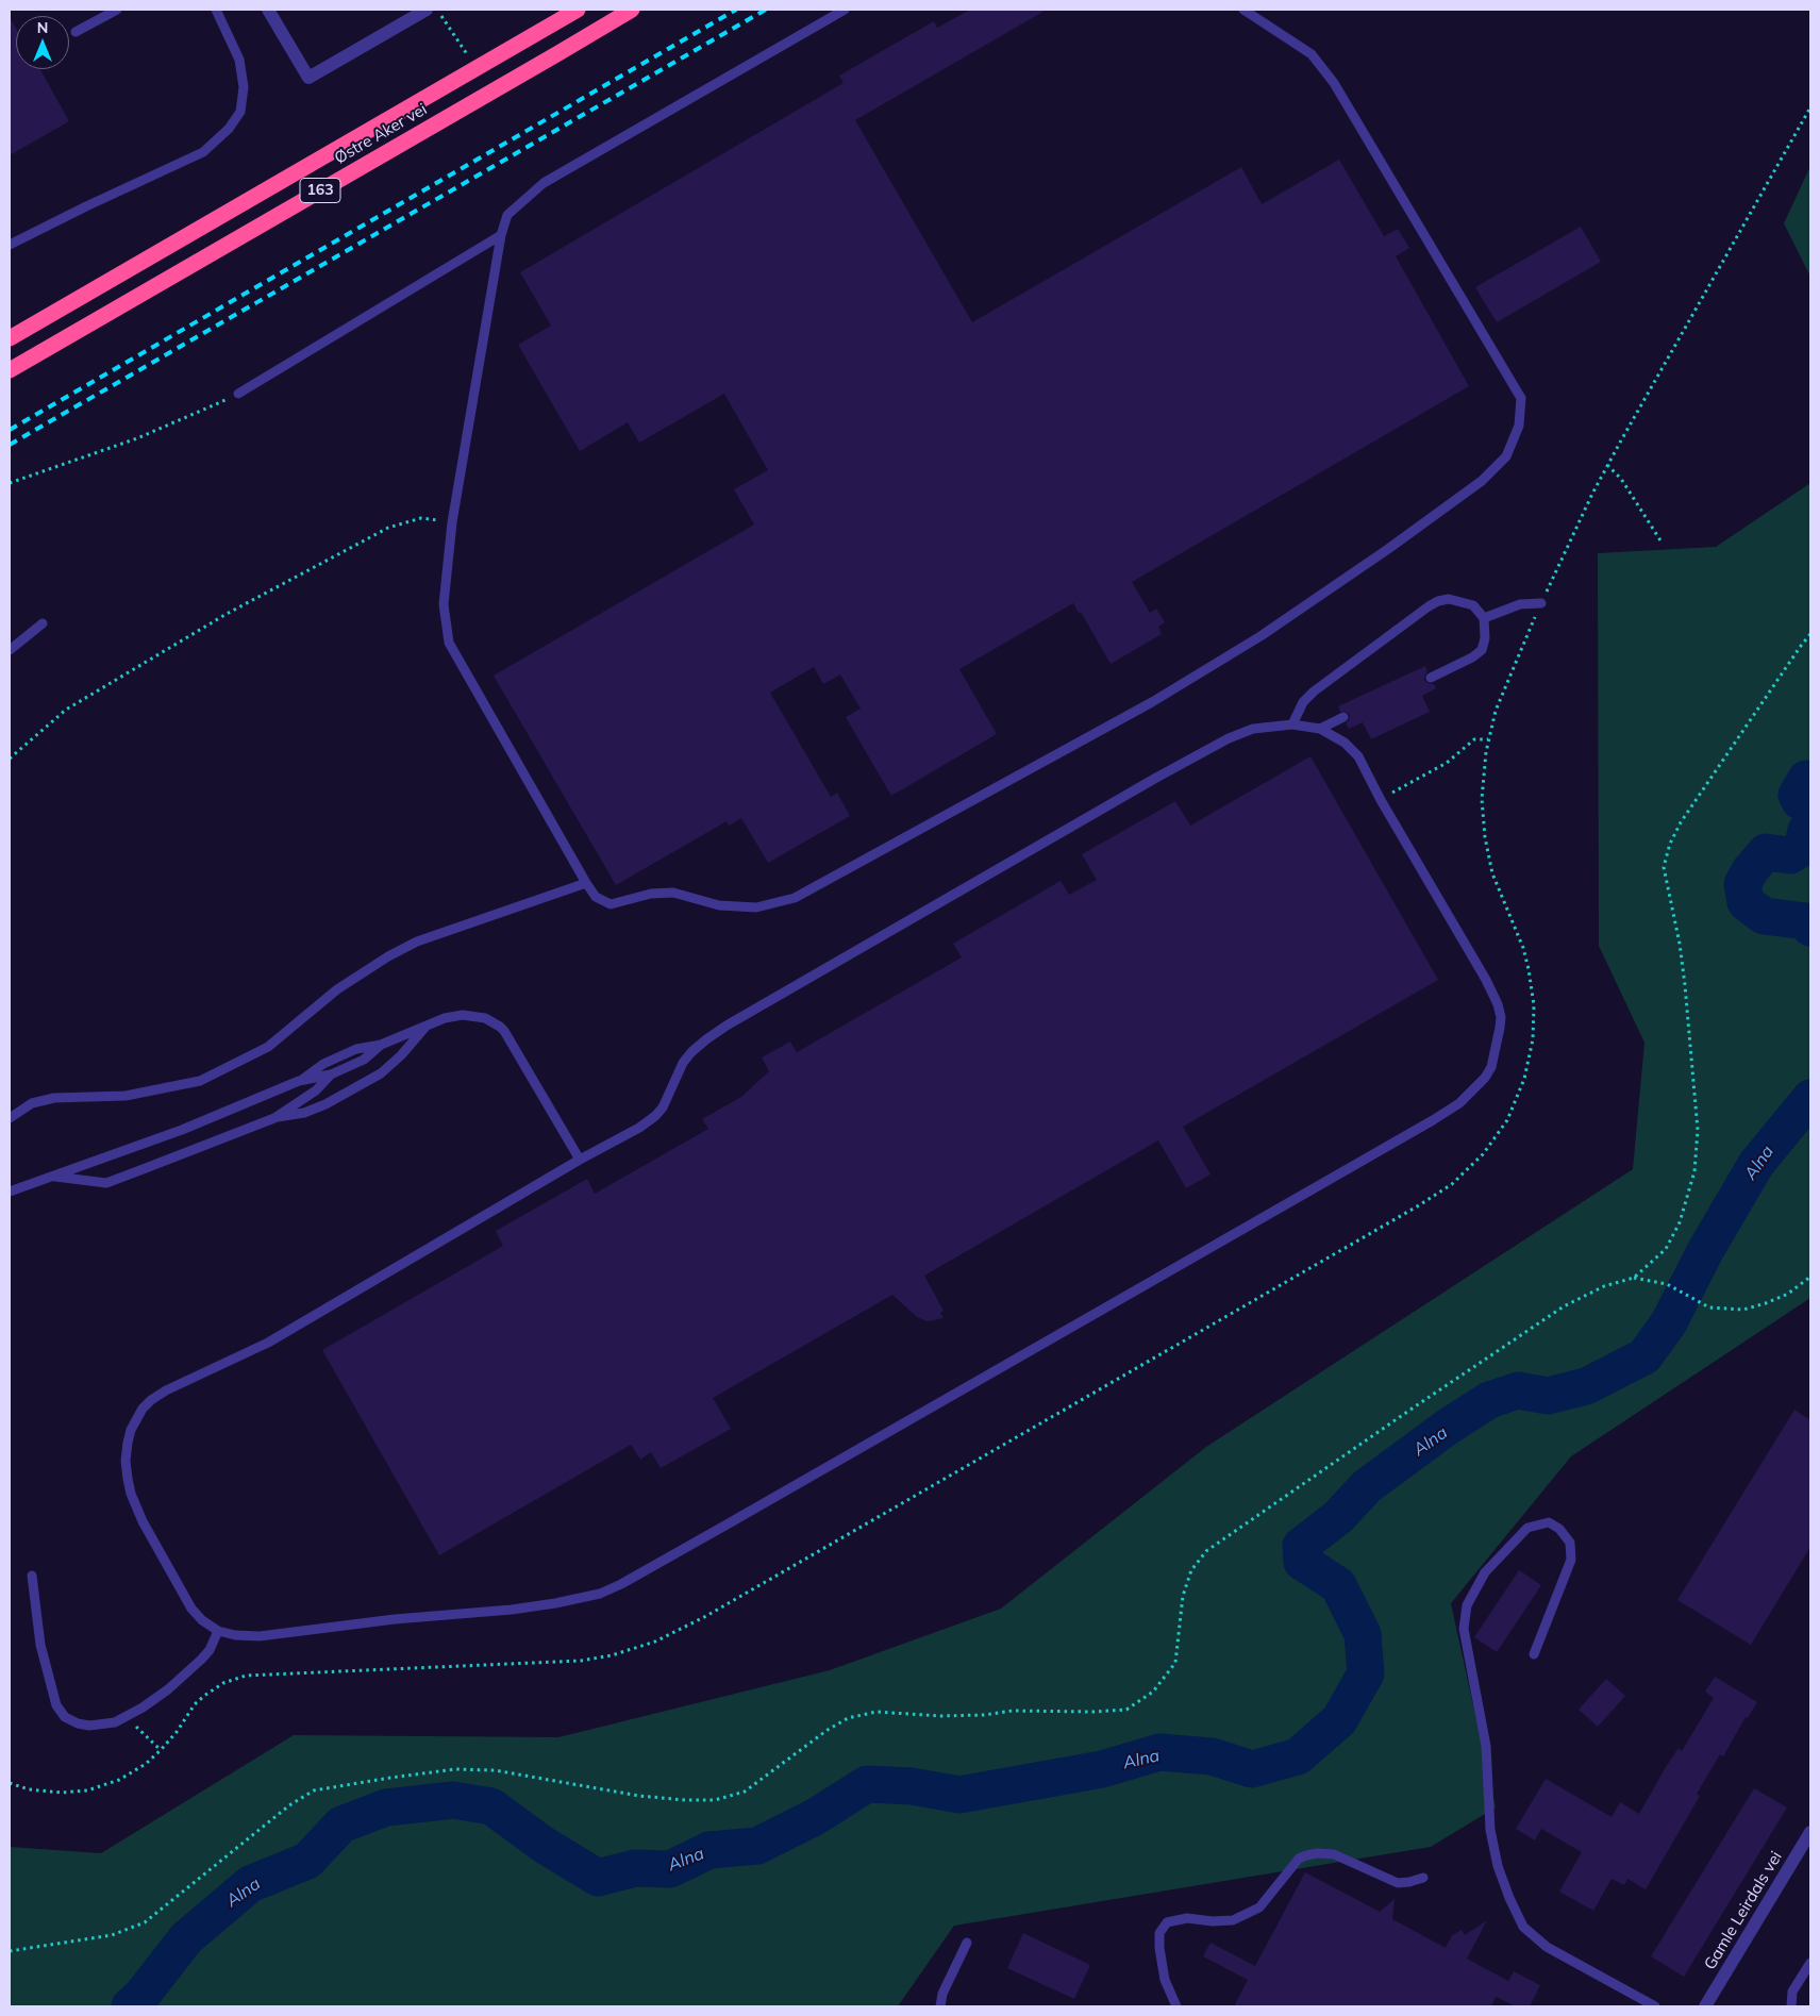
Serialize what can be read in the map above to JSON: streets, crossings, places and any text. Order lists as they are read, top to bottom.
{
  "streets": {
    "highway": ["Østre Aker vei", "163"],
    "street": ["Gamle Leirdals vei"]
  },
  "water": ["Alna"],
  "north": "top"
}
